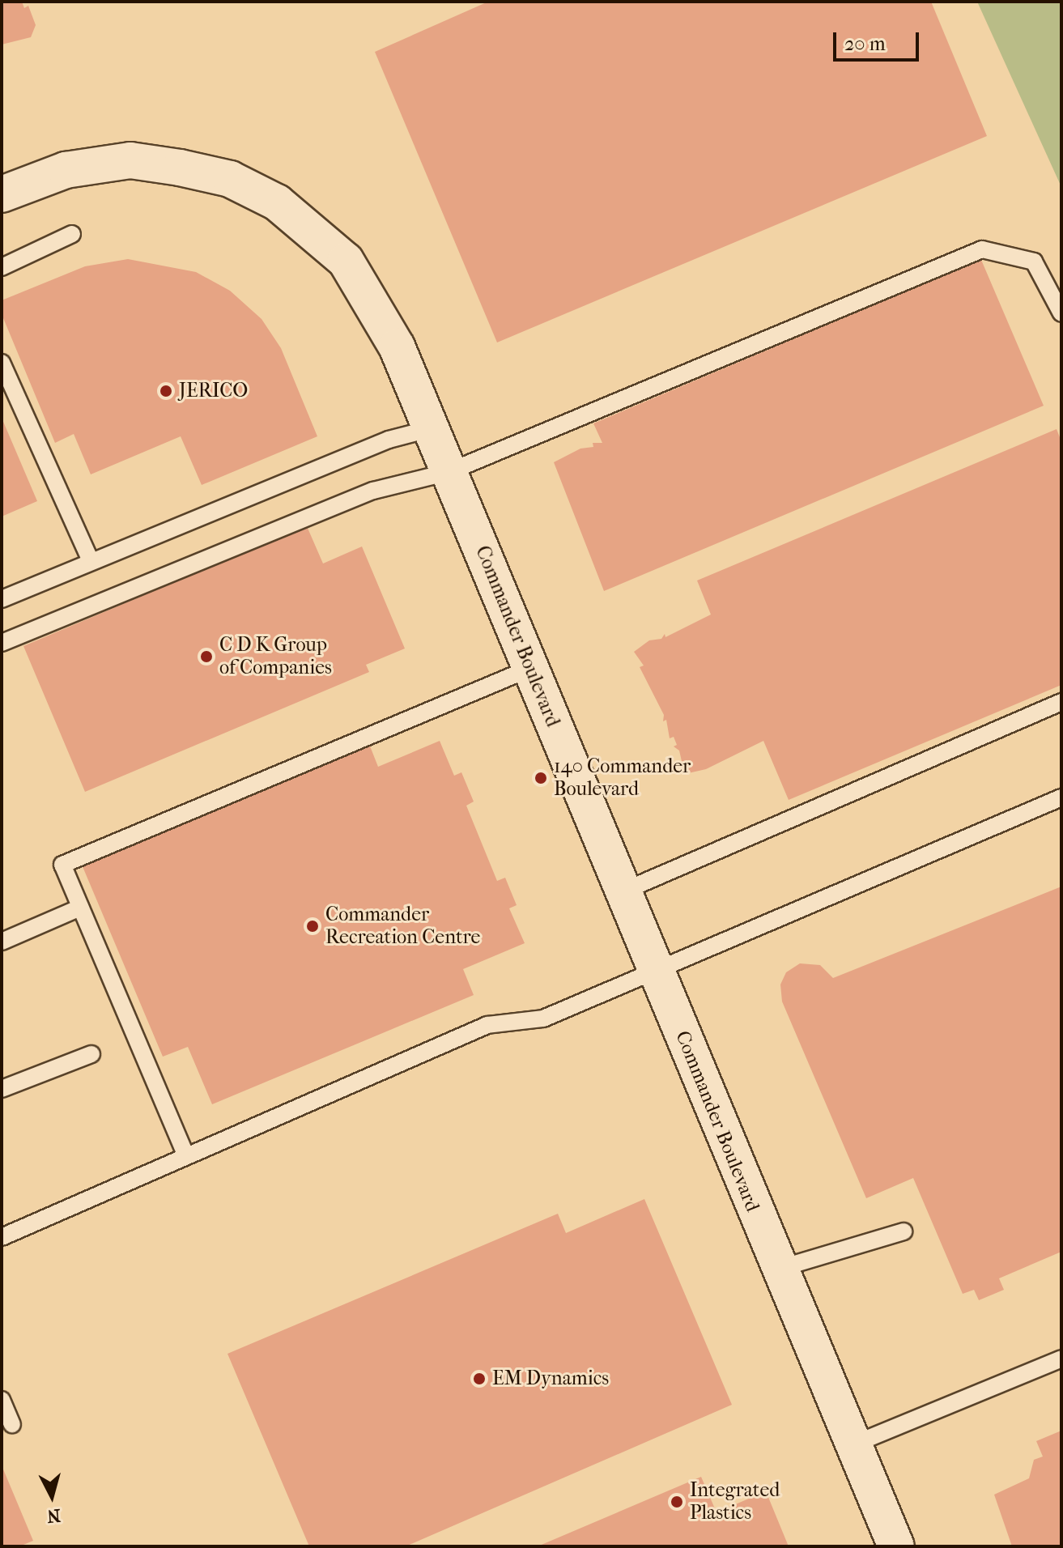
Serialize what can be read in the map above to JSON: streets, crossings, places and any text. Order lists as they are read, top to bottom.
{
  "streets": {
    "street": ["Commander Boulevard"]
  },
  "places": [
    "JERICO",
    "C D K Group of Companies",
    "140 Commander Boulevard",
    "Commander Recreation Centre",
    "EM Dynamics",
    "Integrated Plastics"
  ],
  "scale_bar": "20 m",
  "north": "bottom"
}
